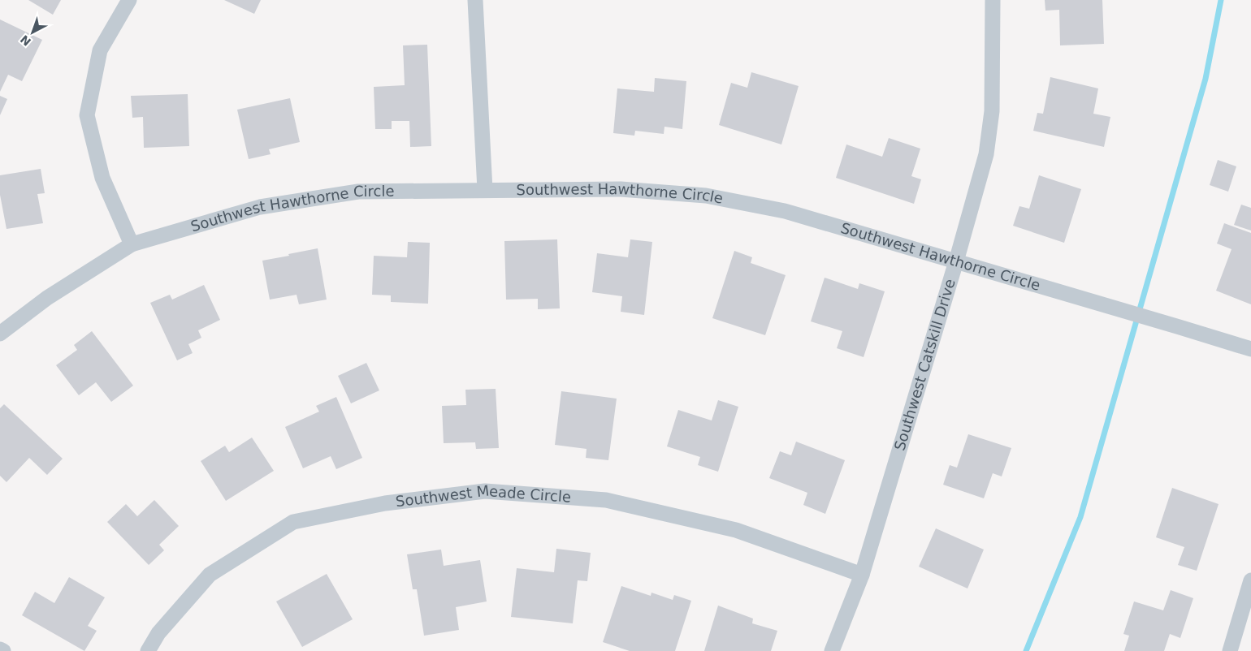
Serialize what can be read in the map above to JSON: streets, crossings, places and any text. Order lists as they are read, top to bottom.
{
  "streets": {
    "street": ["Southwest Hawthorne Circle", "Southwest Catskill Drive", "Southwest Meade Circle"]
  },
  "crossings": [
    ["Southwest Hawthorne Circle", "Southwest Catskill Drive"],
    ["Southwest Catskill Drive", "Southwest Meade Circle"]
  ],
  "north": "bottom left"
}
